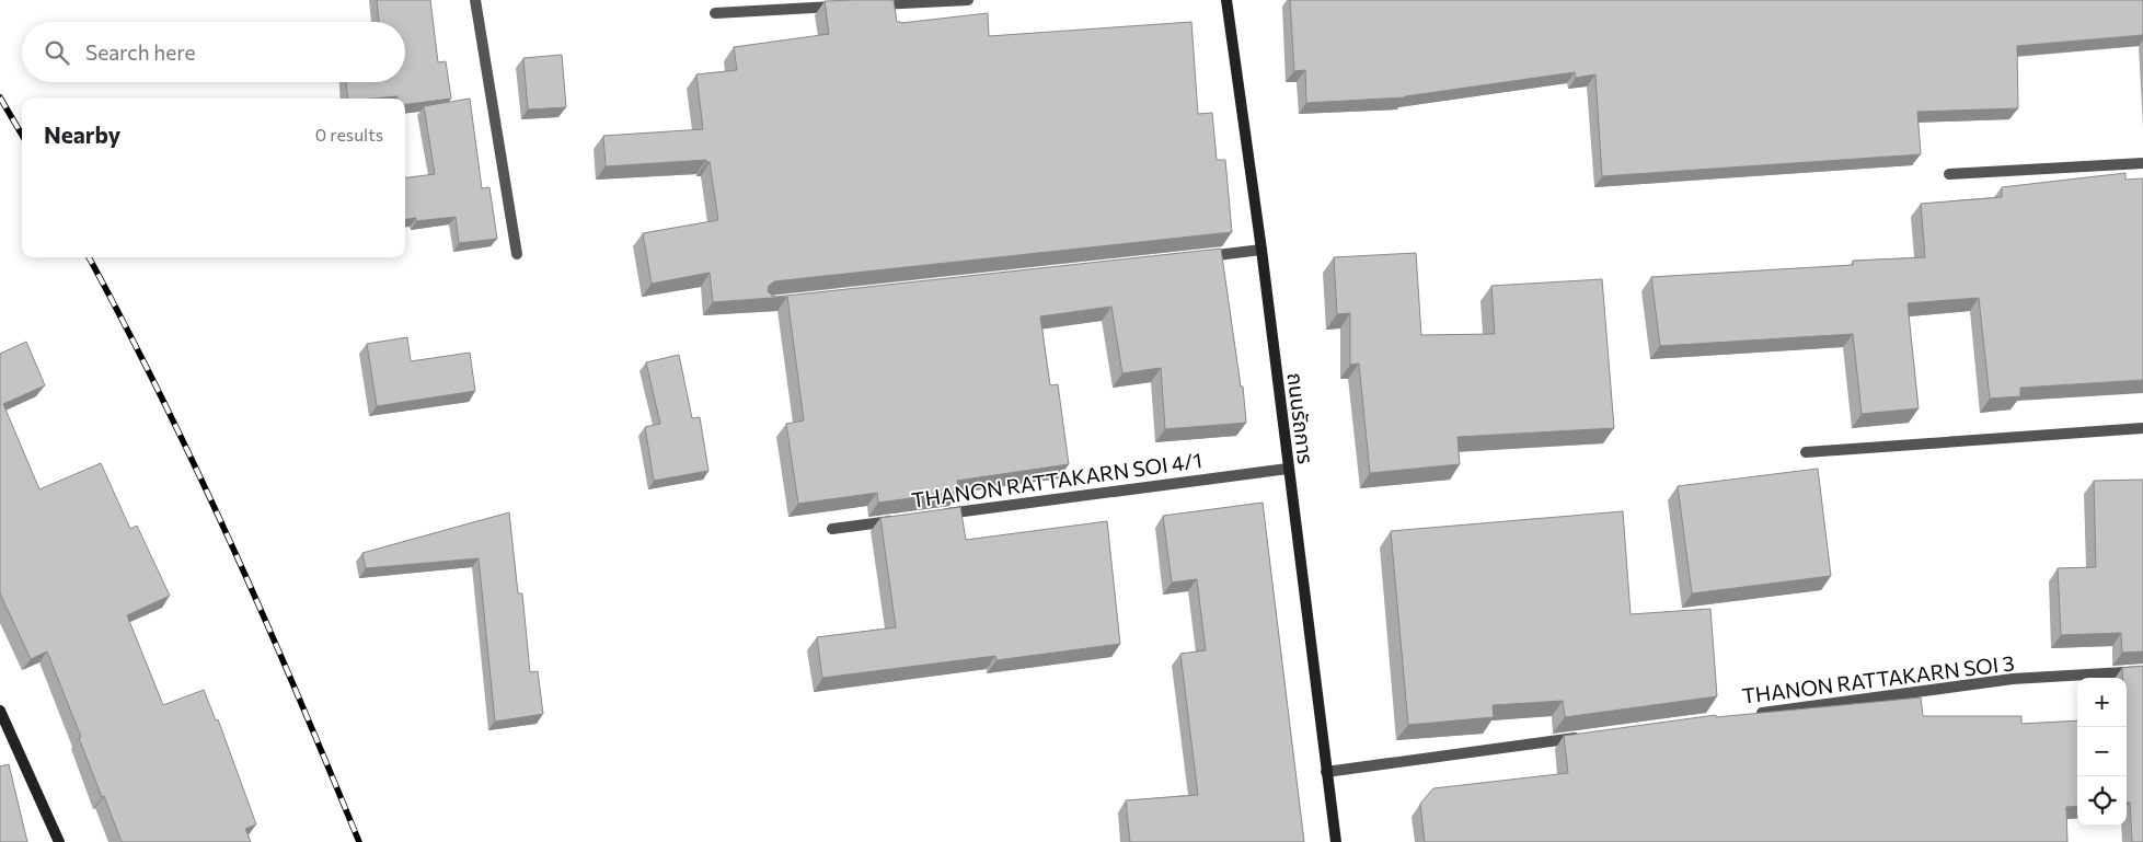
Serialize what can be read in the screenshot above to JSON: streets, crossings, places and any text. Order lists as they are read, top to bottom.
{
  "streets": {
    "street": ["ถนนรัถการ", "THANON RATTAKARN SOI 4/1", "THANON RATTAKARN SOI 3"]
  },
  "crossings": [
    ["ถนนรัถการ", "THANON RATTAKARN SOI 4/1"]
  ],
  "page": {
    "search": "Search here",
    "heading": ["Nearby", "0 results"],
    "map_buttons": ["+", "−"]
  }
}
